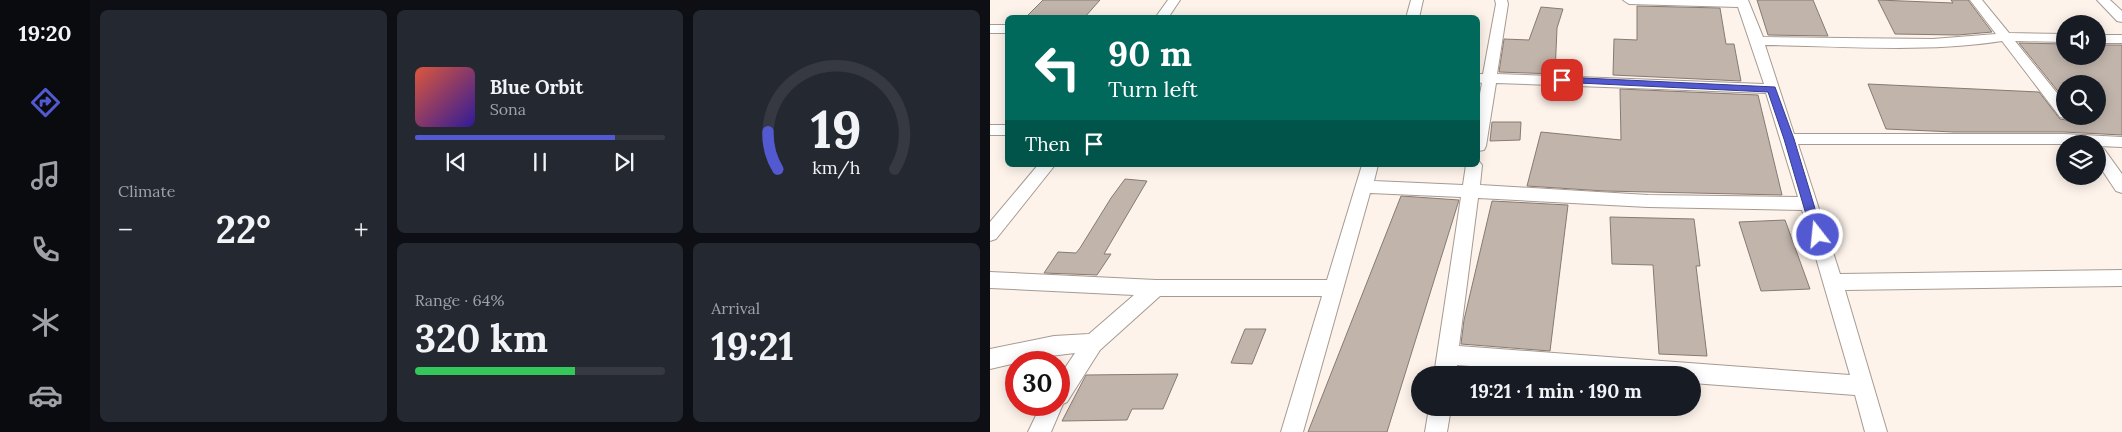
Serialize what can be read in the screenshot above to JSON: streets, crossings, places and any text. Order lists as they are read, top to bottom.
{
  "page": {
    "tabs": "19:20",
    "tile": [
      "Climate",
      ["Range · 64%", "320 km"],
      ["Arrival", "19:21"]
    ],
    "turn": ["90 m", "Turn left"],
    "song": ["Blue Orbit", "Sona"],
    "then": "Then",
    "heat": ["−", "22°", "+"],
    "limit": "30",
    "trip": "19:21 · 1 min · 190 m",
    "gauge": ["19", "km/h"]
  }
}
